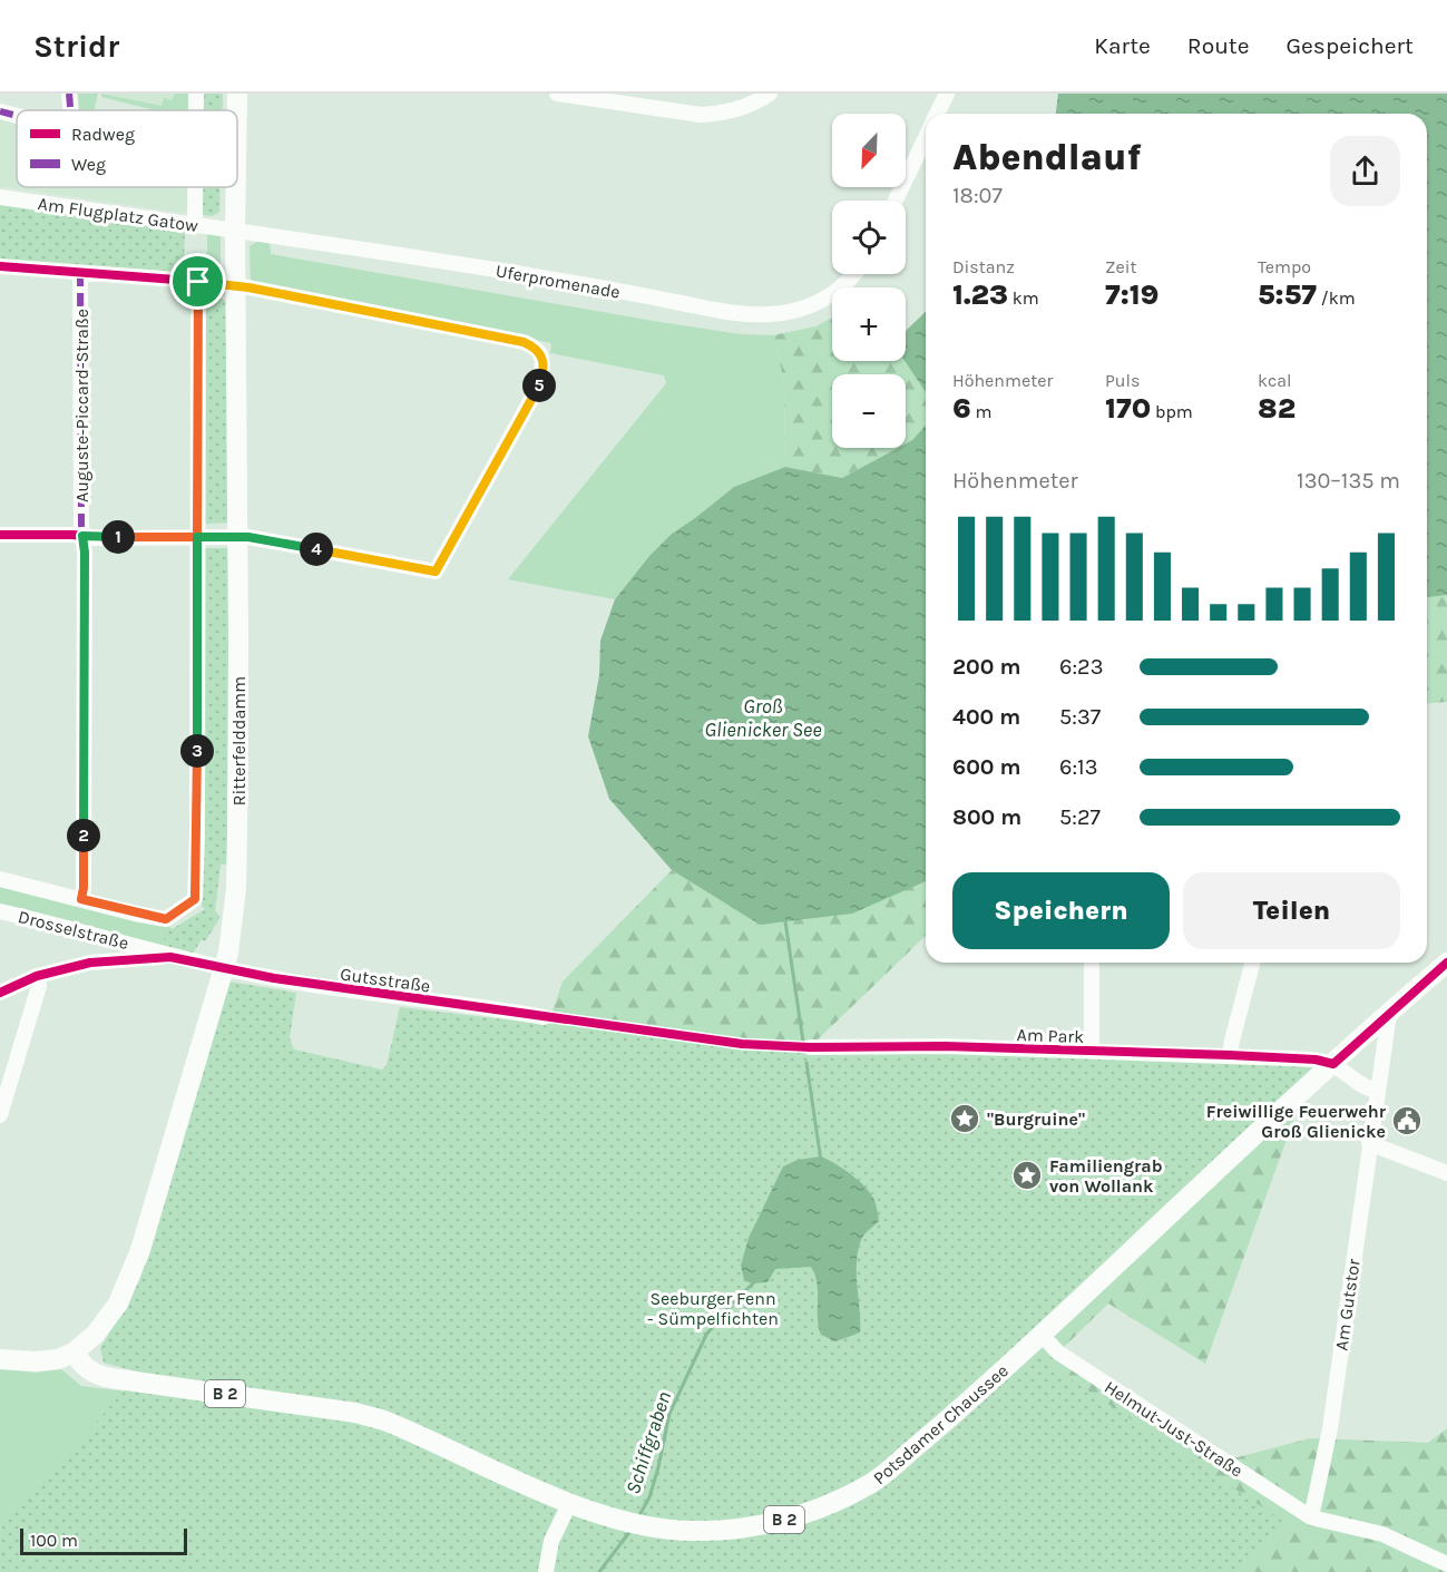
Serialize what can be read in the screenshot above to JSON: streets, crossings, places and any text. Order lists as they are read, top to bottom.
{
  "streets": {
    "main road": ["Ritterfelddamm", "B 2", "Potsdamer Chaussee"],
    "street": [
      "Am Flugplatz Gatow",
      "Uferpromenade",
      "Auguste-Piccard-Straße",
      "Drosselstraße",
      "Gutsstraße",
      "Am Park",
      "Am Gutstor",
      "Helmut-Just-Straße"
    ]
  },
  "crossings": [
    ["Am Flugplatz Gatow", "Uferpromenade"],
    ["Am Flugplatz Gatow", "Ritterfelddamm"],
    ["Uferpromenade", "Ritterfelddamm"],
    ["Ritterfelddamm", "Drosselstraße"],
    ["Ritterfelddamm", "Gutsstraße"],
    ["Ritterfelddamm", "Potsdamer Chaussee"],
    ["Drosselstraße", "Gutsstraße"],
    ["Am Park", "Potsdamer Chaussee"],
    ["Am Gutstor", "Potsdamer Chaussee"],
    ["Am Gutstor", "Helmut-Just-Straße"],
    ["Potsdamer Chaussee", "Helmut-Just-Straße"]
  ],
  "water": ["Groß Glienicker See", "Schiffgraben"],
  "parks": ["Seeburger Fenn - Sümpelfichten"],
  "places": {
    "place": ["\"Burgruine\"", "Familiengrab von Wollank"],
    "public building": ["Freiwillige Feuerwehr Groß Glienicke"]
  },
  "legend": ["Radweg", "Weg"],
  "scale_bar": "100 m",
  "north": "bottom left",
  "page": {
    "header": "Stridr",
    "nav": ["Karte", "Route", "Gespeichert"],
    "map_buttons": ["+", "−"],
    "heading": ["Abendlauf", "18:07"],
    "stats": [
      ["Distanz", "1.23 km"],
      ["Zeit", "7:19"],
      ["Tempo", "5:57 /km"],
      ["Höhenmeter", "6 m"],
      ["Puls", "170 bpm"],
      ["kcal", "82"]
    ],
    "pins": [
      "5",
      "1",
      "4",
      "3",
      "2"
    ],
    "chart": ["Höhenmeter", "130–135 m"],
    "list": [
      {
        "name": "200 m",
        "note": "6:23"
      },
      {
        "name": "400 m",
        "note": "5:37"
      },
      {
        "name": "600 m",
        "note": "6:13"
      },
      {
        "name": "800 m",
        "note": "5:27"
      }
    ],
    "buttons": ["Speichern", "Teilen"],
    "scale": "100 m"
  }
}
